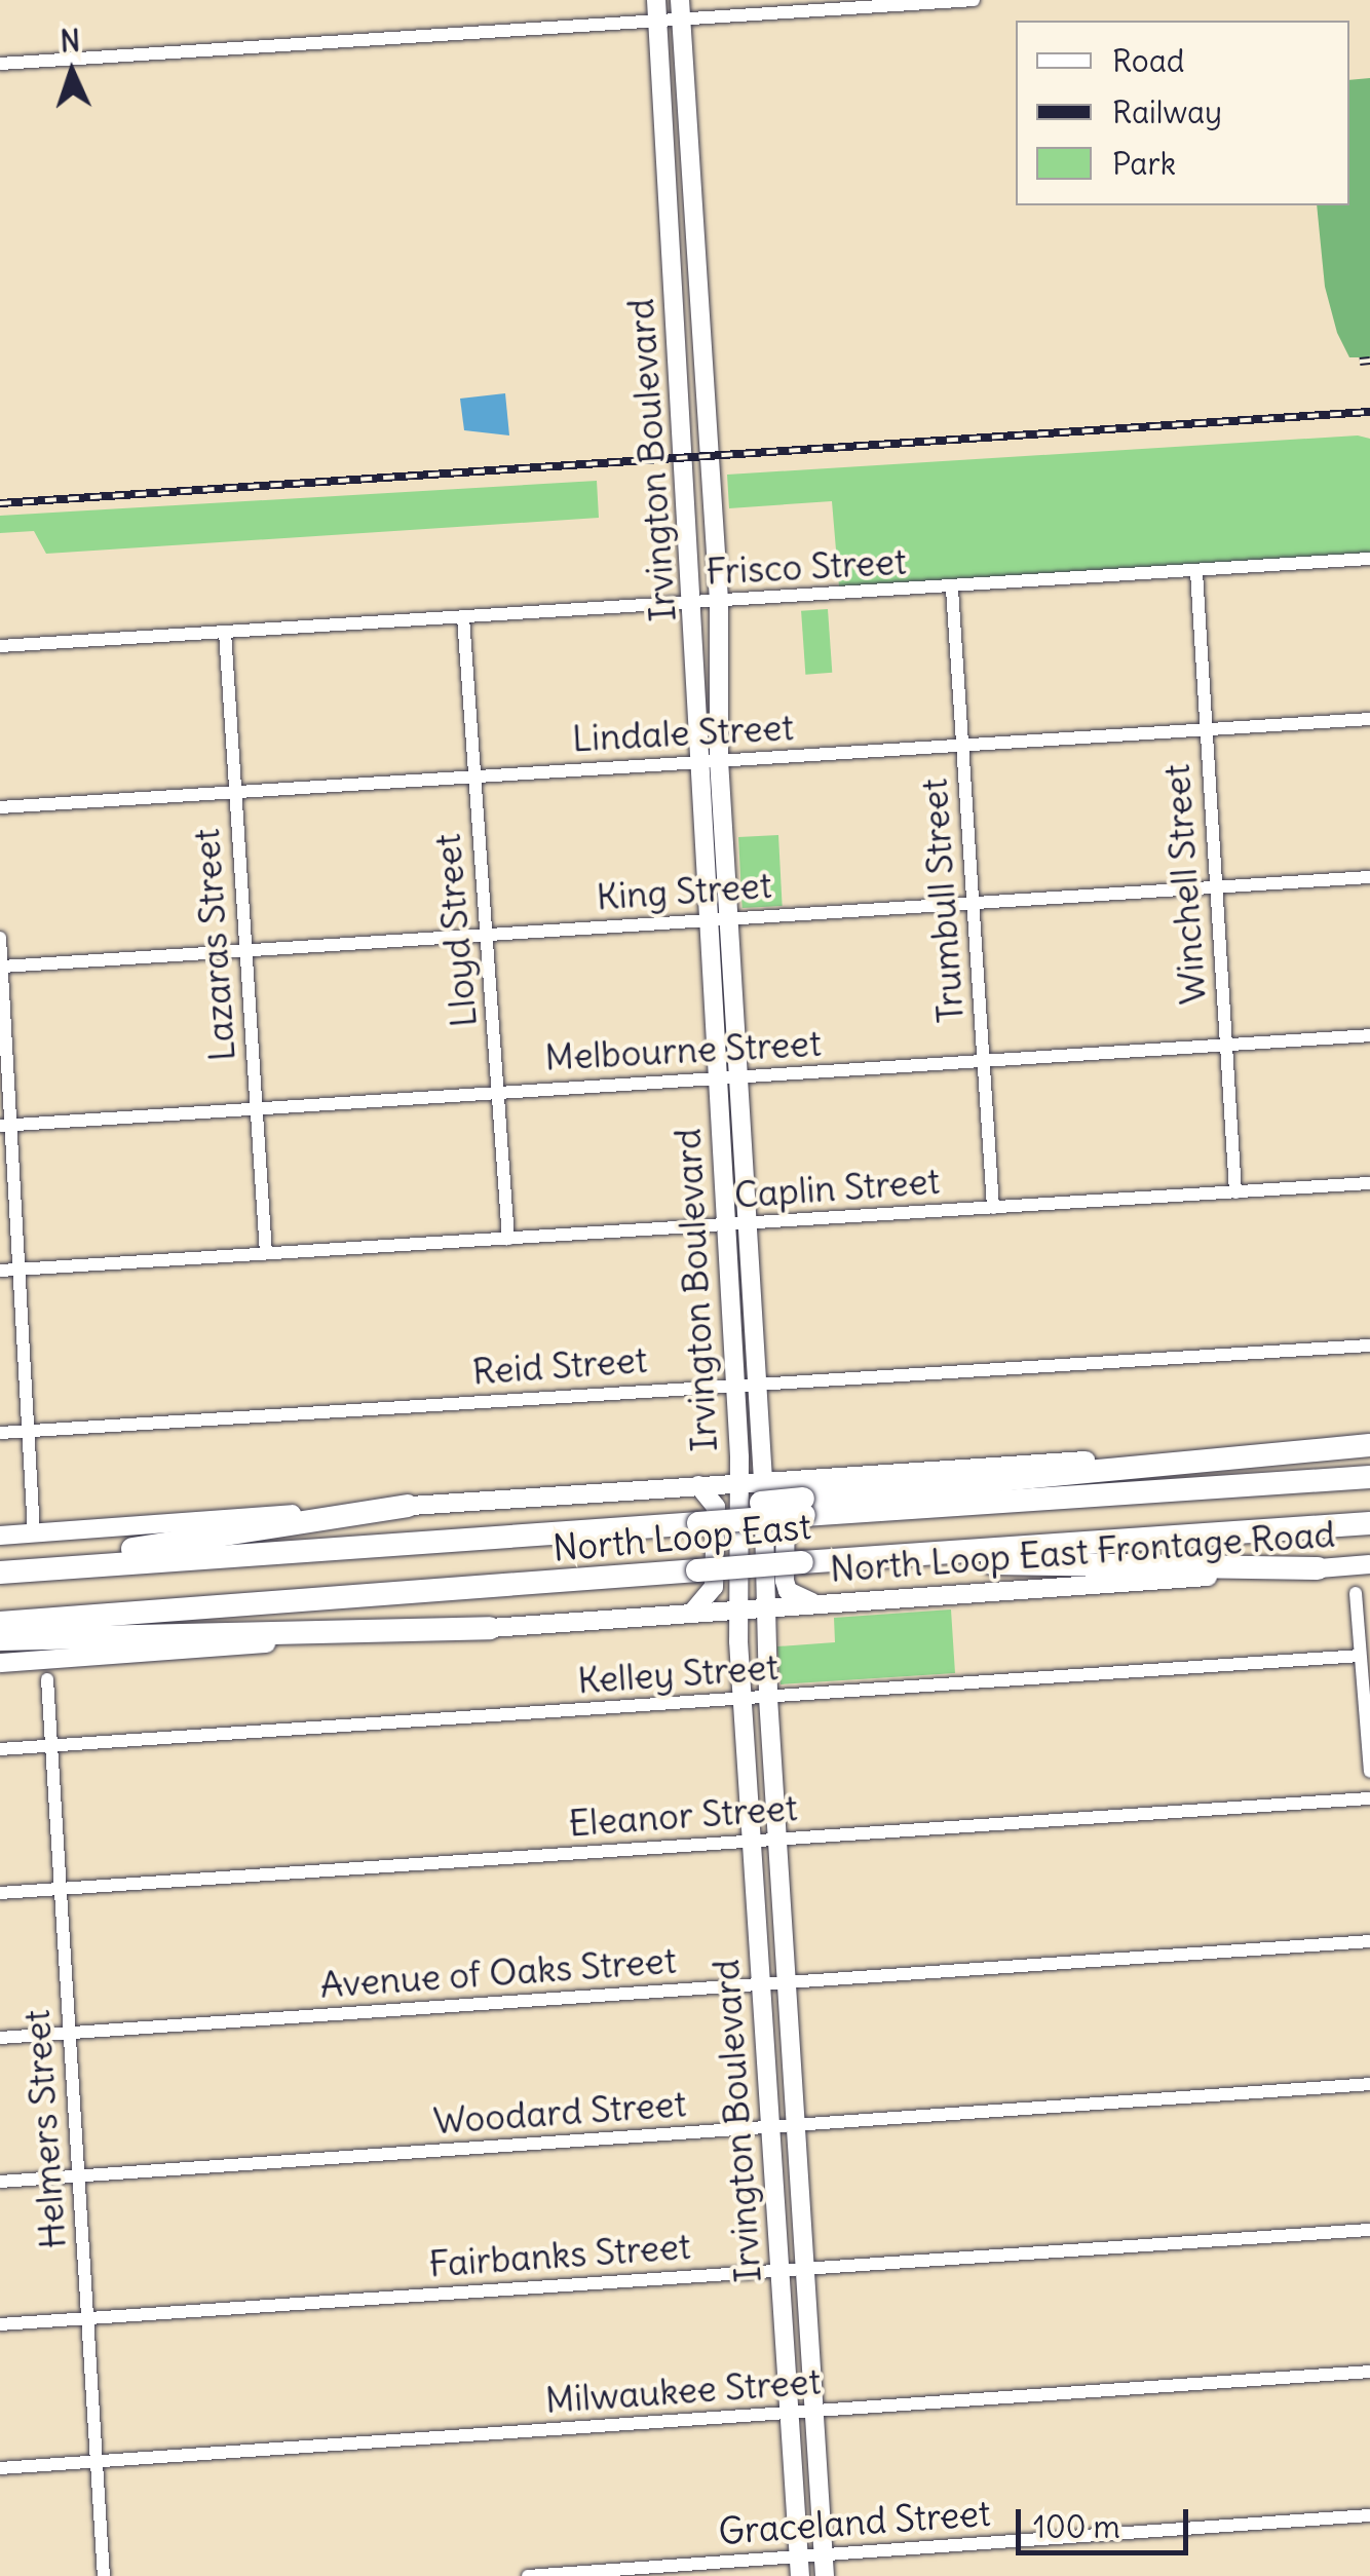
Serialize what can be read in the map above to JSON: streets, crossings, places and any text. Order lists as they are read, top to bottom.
{
  "streets": {
    "highway": ["North Loop East"],
    "main road": ["Irvington Boulevard", "North Loop East Frontage Road"],
    "street": [
      "Frisco Street",
      "Lindale Street",
      "Winchell Street",
      "King Street",
      "Trumbull Street",
      "Lloyd Street",
      "Lazaras Street",
      "Melbourne Street",
      "Caplin Street",
      "Reid Street",
      "Kelley Street",
      "Eleanor Street",
      "Avenue of Oaks Street",
      "Woodard Street",
      "Helmers Street",
      "Fairbanks Street",
      "Milwaukee Street",
      "Graceland Street"
    ]
  },
  "crossings": [
    ["Irvington Boulevard", "Frisco Street"],
    ["Irvington Boulevard", "Lindale Street"],
    ["Irvington Boulevard", "King Street"],
    ["Irvington Boulevard", "Melbourne Street"],
    ["Irvington Boulevard", "Caplin Street"],
    ["Irvington Boulevard", "Reid Street"],
    ["Irvington Boulevard", "North Loop East Frontage Road"],
    ["Irvington Boulevard", "Kelley Street"],
    ["Irvington Boulevard", "Eleanor Street"],
    ["Irvington Boulevard", "Avenue of Oaks Street"],
    ["Irvington Boulevard", "Woodard Street"],
    ["Irvington Boulevard", "Fairbanks Street"],
    ["Irvington Boulevard", "Milwaukee Street"],
    ["Irvington Boulevard", "Graceland Street"],
    ["Frisco Street", "Winchell Street"],
    ["Frisco Street", "Trumbull Street"],
    ["Frisco Street", "Lloyd Street"],
    ["Frisco Street", "Lazaras Street"],
    ["Lindale Street", "Winchell Street"],
    ["Lindale Street", "Trumbull Street"],
    ["Lindale Street", "Lloyd Street"],
    ["Lindale Street", "Lazaras Street"],
    ["Winchell Street", "King Street"],
    ["Winchell Street", "Melbourne Street"],
    ["Winchell Street", "Caplin Street"],
    ["King Street", "Trumbull Street"],
    ["King Street", "Lloyd Street"],
    ["King Street", "Lazaras Street"],
    ["Trumbull Street", "Melbourne Street"],
    ["Trumbull Street", "Caplin Street"],
    ["Lloyd Street", "Melbourne Street"],
    ["Lloyd Street", "Caplin Street"],
    ["Lazaras Street", "Melbourne Street"],
    ["Lazaras Street", "Caplin Street"],
    ["Kelley Street", "Helmers Street"],
    ["Eleanor Street", "Helmers Street"],
    ["Avenue of Oaks Street", "Helmers Street"],
    ["Woodard Street", "Helmers Street"],
    ["Helmers Street", "Fairbanks Street"],
    ["Helmers Street", "Milwaukee Street"]
  ],
  "legend": ["Road", "Railway", "Park"],
  "scale_bar": "100 m",
  "north": "top"
}
